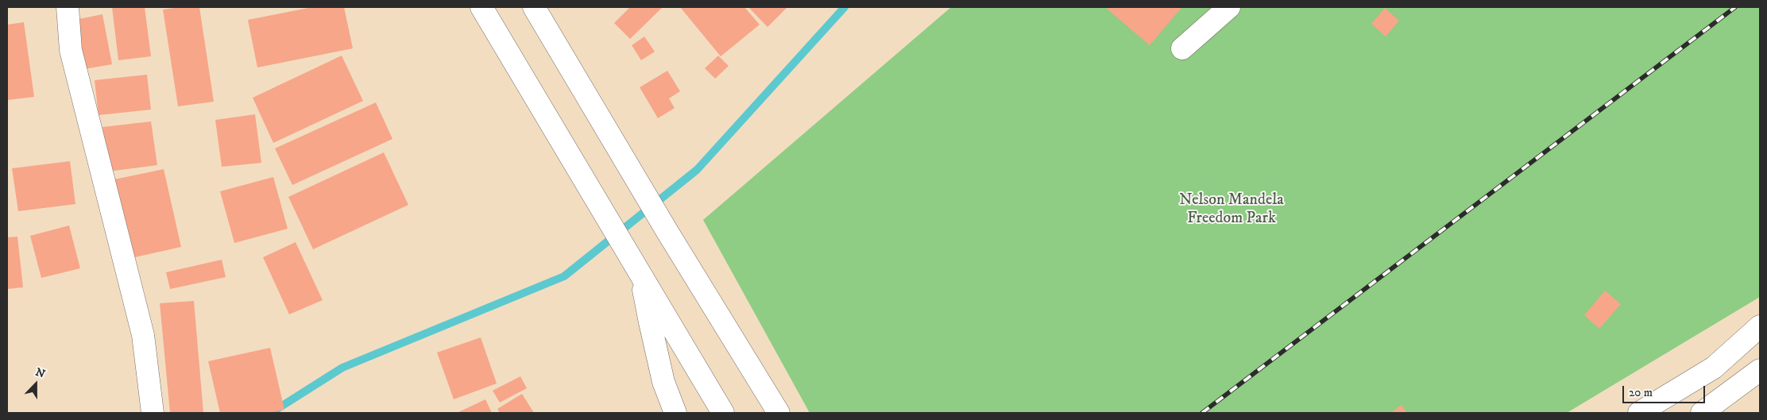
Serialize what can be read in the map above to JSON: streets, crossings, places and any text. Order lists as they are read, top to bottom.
{
  "parks": ["Nelson Mandela Freedom Park"],
  "scale_bar": "20 m",
  "north": "top"
}
